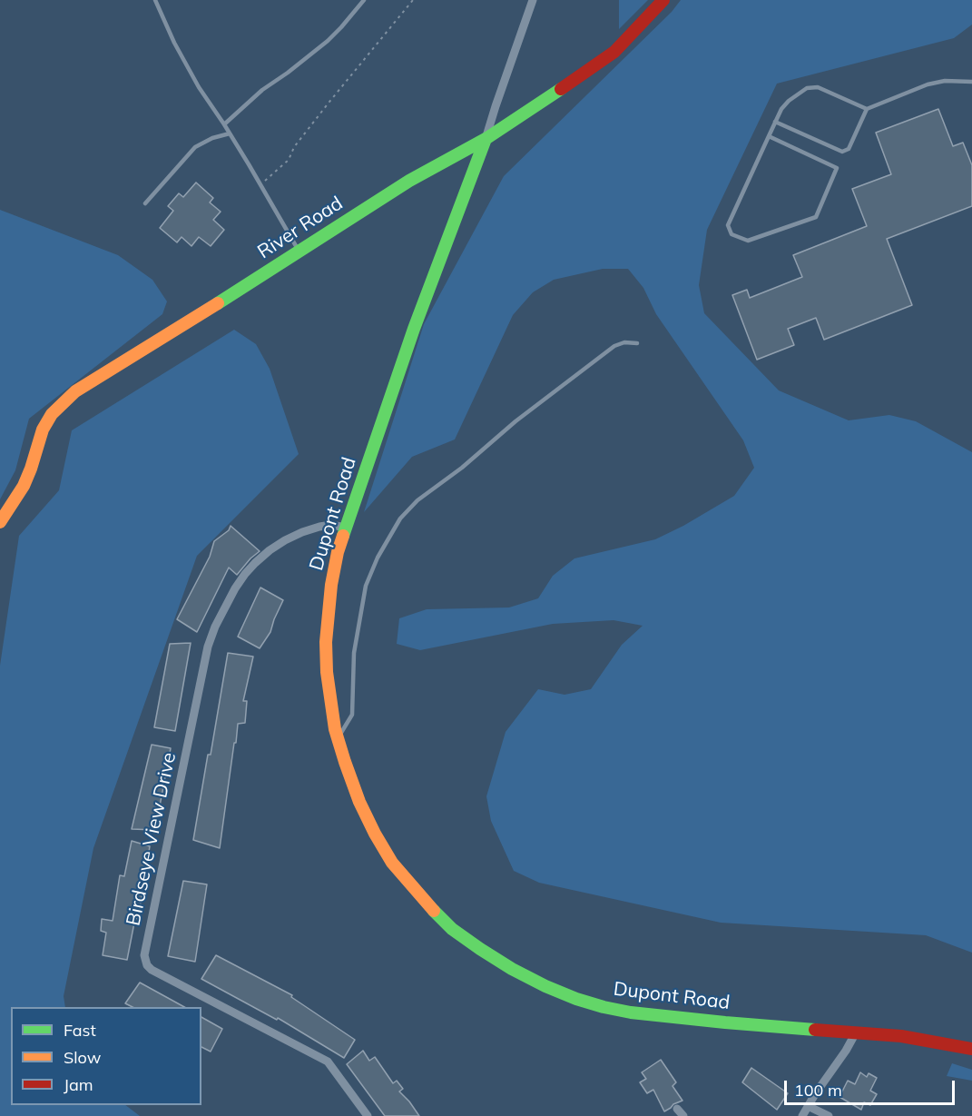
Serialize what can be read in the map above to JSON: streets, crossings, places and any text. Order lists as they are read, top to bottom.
{
  "streets": {
    "street": ["River Road", "Dupont Road", "Birdseye View Drive"]
  },
  "crossings": [
    ["River Road", "Dupont Road"],
    ["Dupont Road", "Birdseye View Drive"]
  ],
  "legend": ["Fast", "Slow", "Jam"],
  "scale_bar": "100 m"
}
